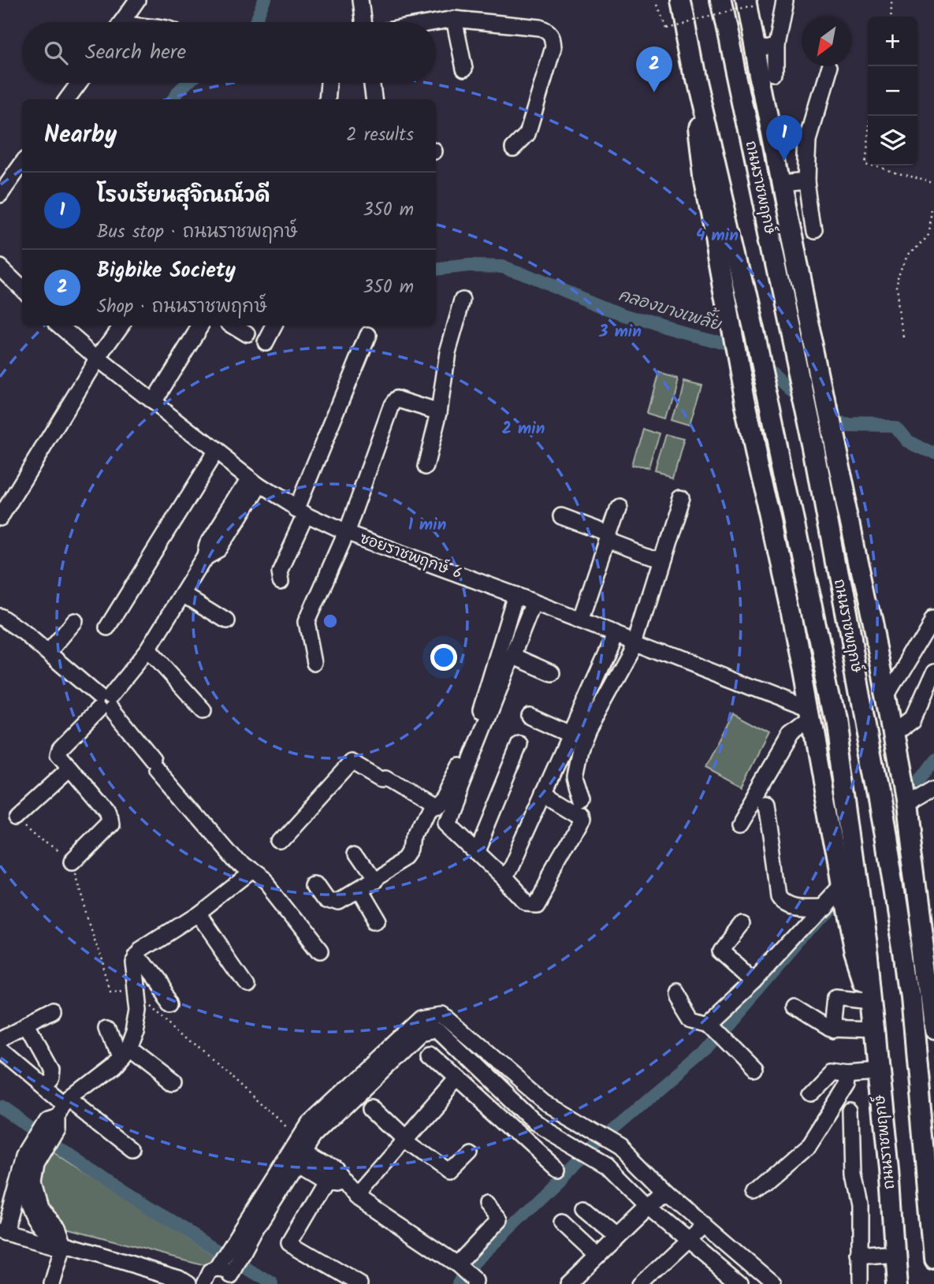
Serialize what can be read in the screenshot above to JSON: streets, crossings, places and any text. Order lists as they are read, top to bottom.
{
  "streets": {
    "main road": ["ถนนราชพฤกษ์"],
    "street": ["ซอยราชพฤกษ์ 6"]
  },
  "crossings": [
    ["ถนนราชพฤกษ์", "ซอยราชพฤกษ์ 6"]
  ],
  "water": ["คลองบางเพลี้ย"],
  "north": "bottom left",
  "page": {
    "map_buttons": ["+", "−"],
    "search": "Search here",
    "pins": ["2", "1"],
    "heading": ["Nearby", "2 results"],
    "list": [
      {
        "mark": "1",
        "name": "โรงเรียนสุจิณณ์วดี",
        "note": "Bus stop · ถนนราชพฤกษ์",
        "value": "350 m"
      },
      {
        "mark": "2",
        "name": "Bigbike Society",
        "note": "Shop · ถนนราชพฤกษ์",
        "value": "350 m"
      }
    ]
  },
  "rings": [
    "4 min",
    "3 min",
    "2 min",
    "1 min"
  ]
}
